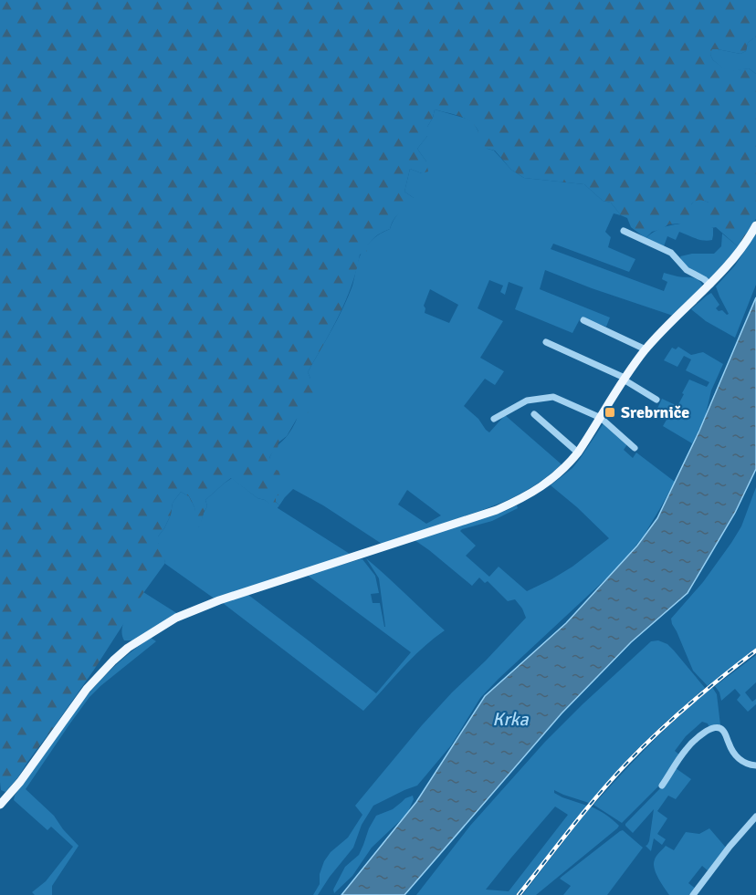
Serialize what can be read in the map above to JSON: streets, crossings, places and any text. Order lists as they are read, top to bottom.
{
  "water": ["Krka"],
  "places": {
    "transit": ["Srebrniče"]
  }
}
